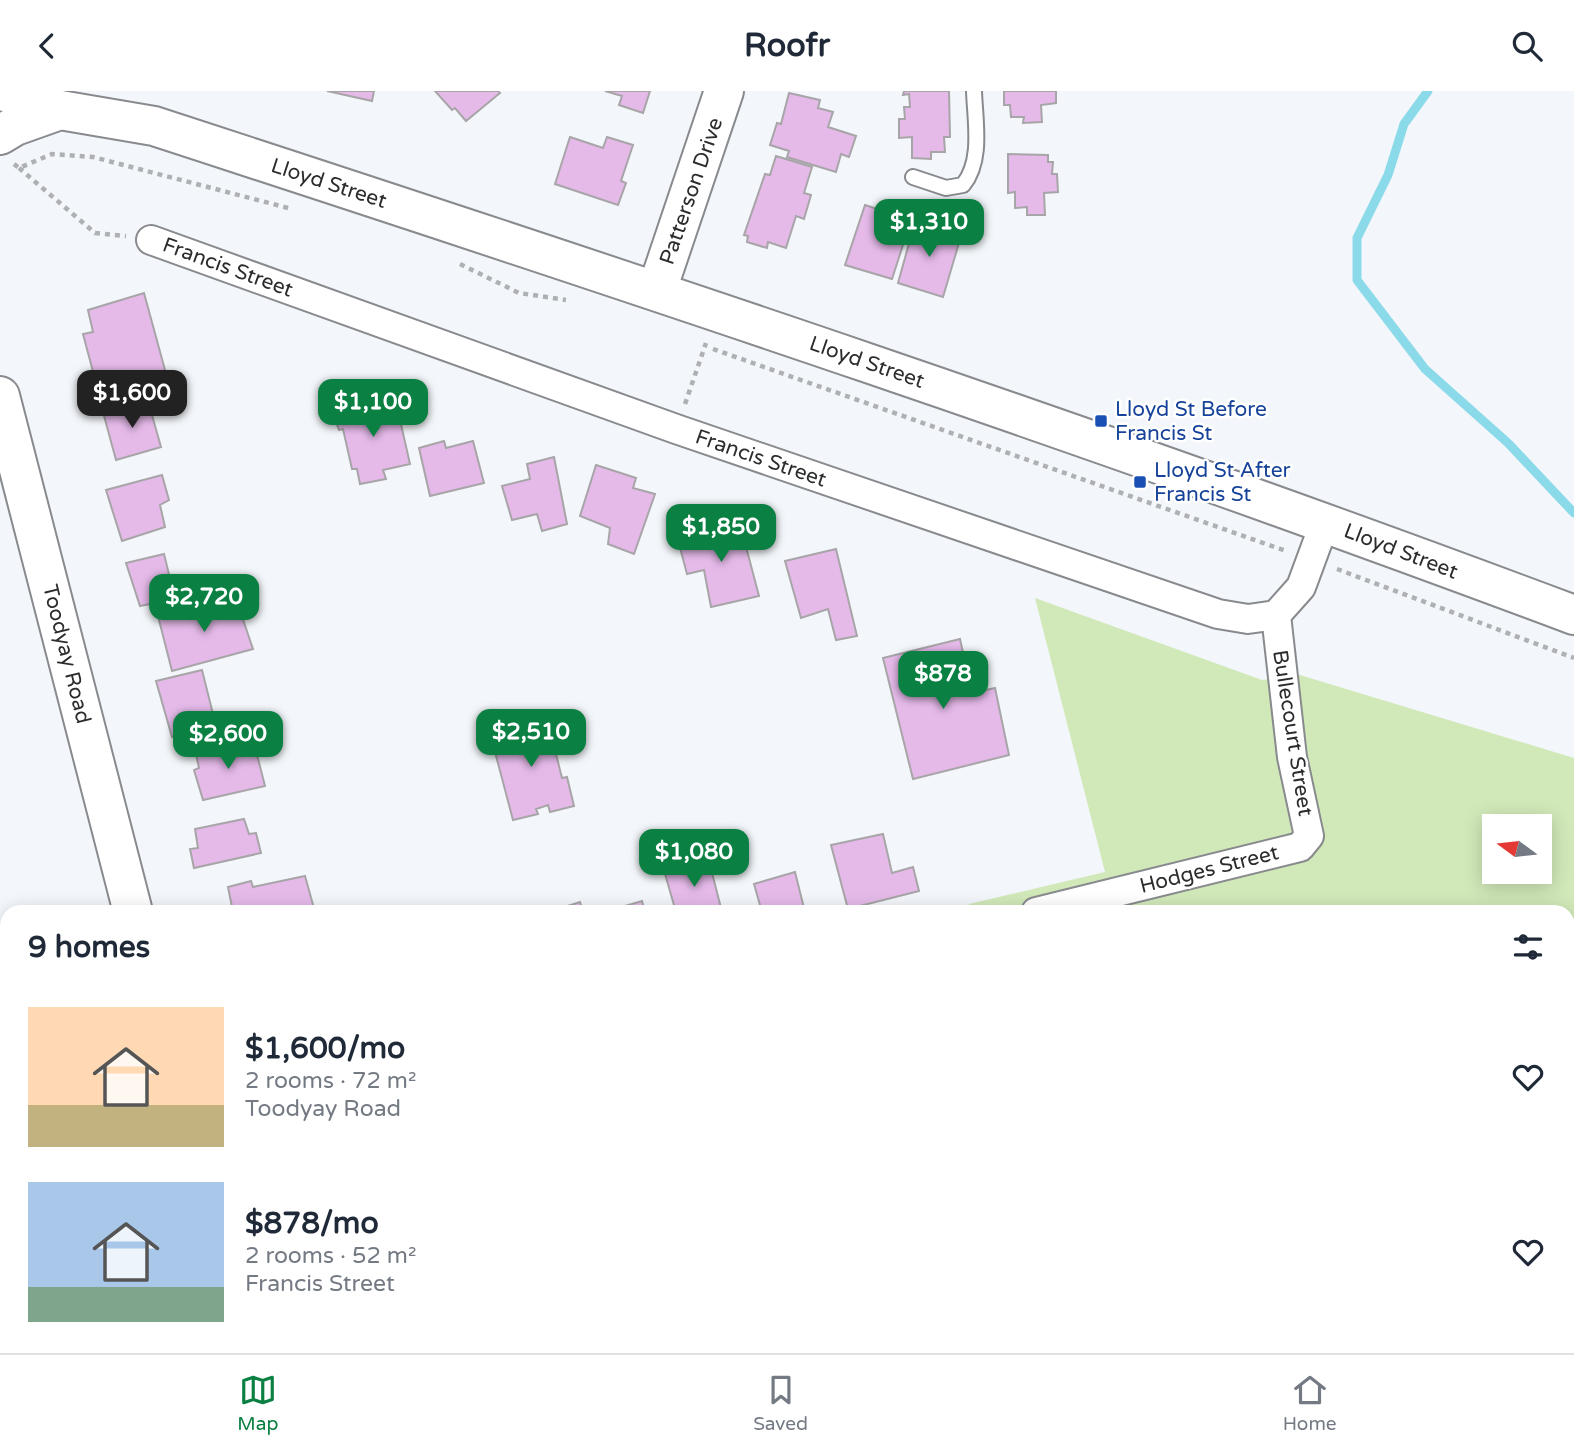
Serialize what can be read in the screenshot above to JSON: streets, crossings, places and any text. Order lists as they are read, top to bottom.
{
  "streets": {
    "main road": ["Lloyd Street", "Patterson Drive", "Toodyay Road"],
    "street": ["Francis Street", "Bullecourt Street", "Hodges Street"]
  },
  "crossings": [
    ["Lloyd Street", "Patterson Drive"],
    ["Francis Street", "Bullecourt Street"],
    ["Bullecourt Street", "Hodges Street"]
  ],
  "places": {
    "transit": ["Lloyd St Before Francis St", "Lloyd St After Francis St"]
  },
  "north": "left",
  "page": {
    "header": "Roofr",
    "price": [
      "$1,310",
      "$1,600",
      "$1,100",
      "$1,850",
      "$2,720",
      "$878",
      "$2,510",
      "$2,600",
      "$1,080"
    ],
    "heading": "9 homes",
    "list": [
      {
        "name": "$1,600/mo",
        "note": "2 rooms · 72 m² · Toodyay Road"
      },
      {
        "name": "$878/mo",
        "note": "2 rooms · 52 m² · Francis Street"
      }
    ],
    "tabs": ["Map", "Saved", "Home"]
  }
}
